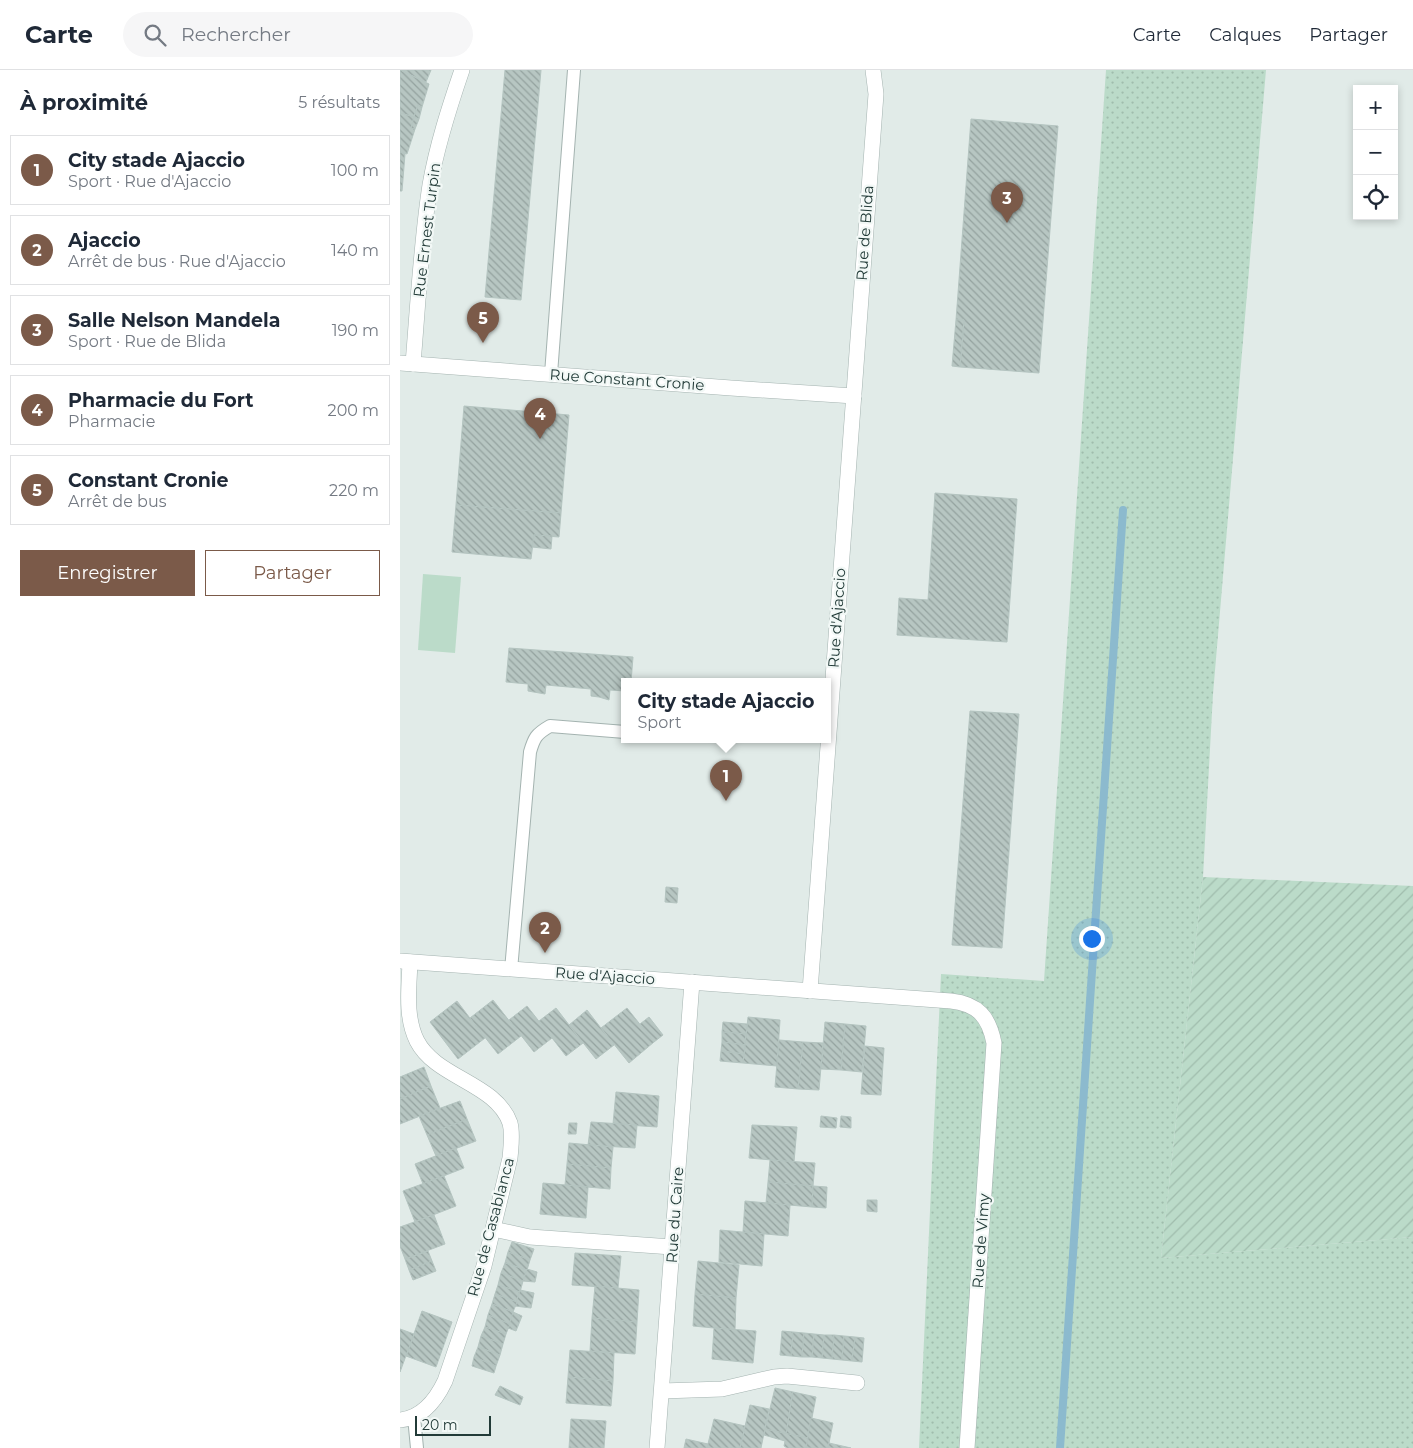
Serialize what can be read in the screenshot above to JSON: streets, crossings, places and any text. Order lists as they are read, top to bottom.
{
  "streets": {
    "street": [
      "Rue Ernest Turpin",
      "Rue de Blida",
      "Rue Constant Cronie",
      "Rue d'Ajaccio",
      "Rue du Caire",
      "Rue de Casablanca",
      "Rue de Vimy"
    ]
  },
  "crossings": [
    ["Rue Ernest Turpin", "Rue Constant Cronie"],
    ["Rue de Blida", "Rue Constant Cronie"],
    ["Rue de Blida", "Rue d'Ajaccio"],
    ["Rue Constant Cronie", "Rue d'Ajaccio"],
    ["Rue d'Ajaccio", "Rue du Caire"],
    ["Rue d'Ajaccio", "Rue de Casablanca"],
    ["Rue d'Ajaccio", "Rue de Vimy"]
  ],
  "scale_bar": "20 m",
  "page": {
    "header": "Carte",
    "search": "Rechercher",
    "nav": ["Carte", "Calques", "Partager"],
    "heading": ["À proximité", "5 résultats"],
    "map_buttons": ["+", "−"],
    "list": [
      {
        "mark": "1",
        "name": "City stade Ajaccio",
        "note": "Sport · Rue d'Ajaccio",
        "value": "100 m"
      },
      {
        "mark": "2",
        "name": "Ajaccio",
        "note": "Arrêt de bus · Rue d'Ajaccio",
        "value": "140 m"
      },
      {
        "mark": "3",
        "name": "Salle Nelson Mandela",
        "note": "Sport · Rue de Blida",
        "value": "190 m"
      },
      {
        "mark": "4",
        "name": "Pharmacie du Fort",
        "note": "Pharmacie",
        "value": "200 m"
      },
      {
        "mark": "5",
        "name": "Constant Cronie",
        "note": "Arrêt de bus",
        "value": "220 m"
      }
    ],
    "pins": [
      "3",
      "5",
      "4",
      "1",
      "2"
    ],
    "buttons": ["Enregistrer", "Partager"],
    "popup": ["City stade Ajaccio", "Sport"],
    "scale": "20 m"
  }
}
